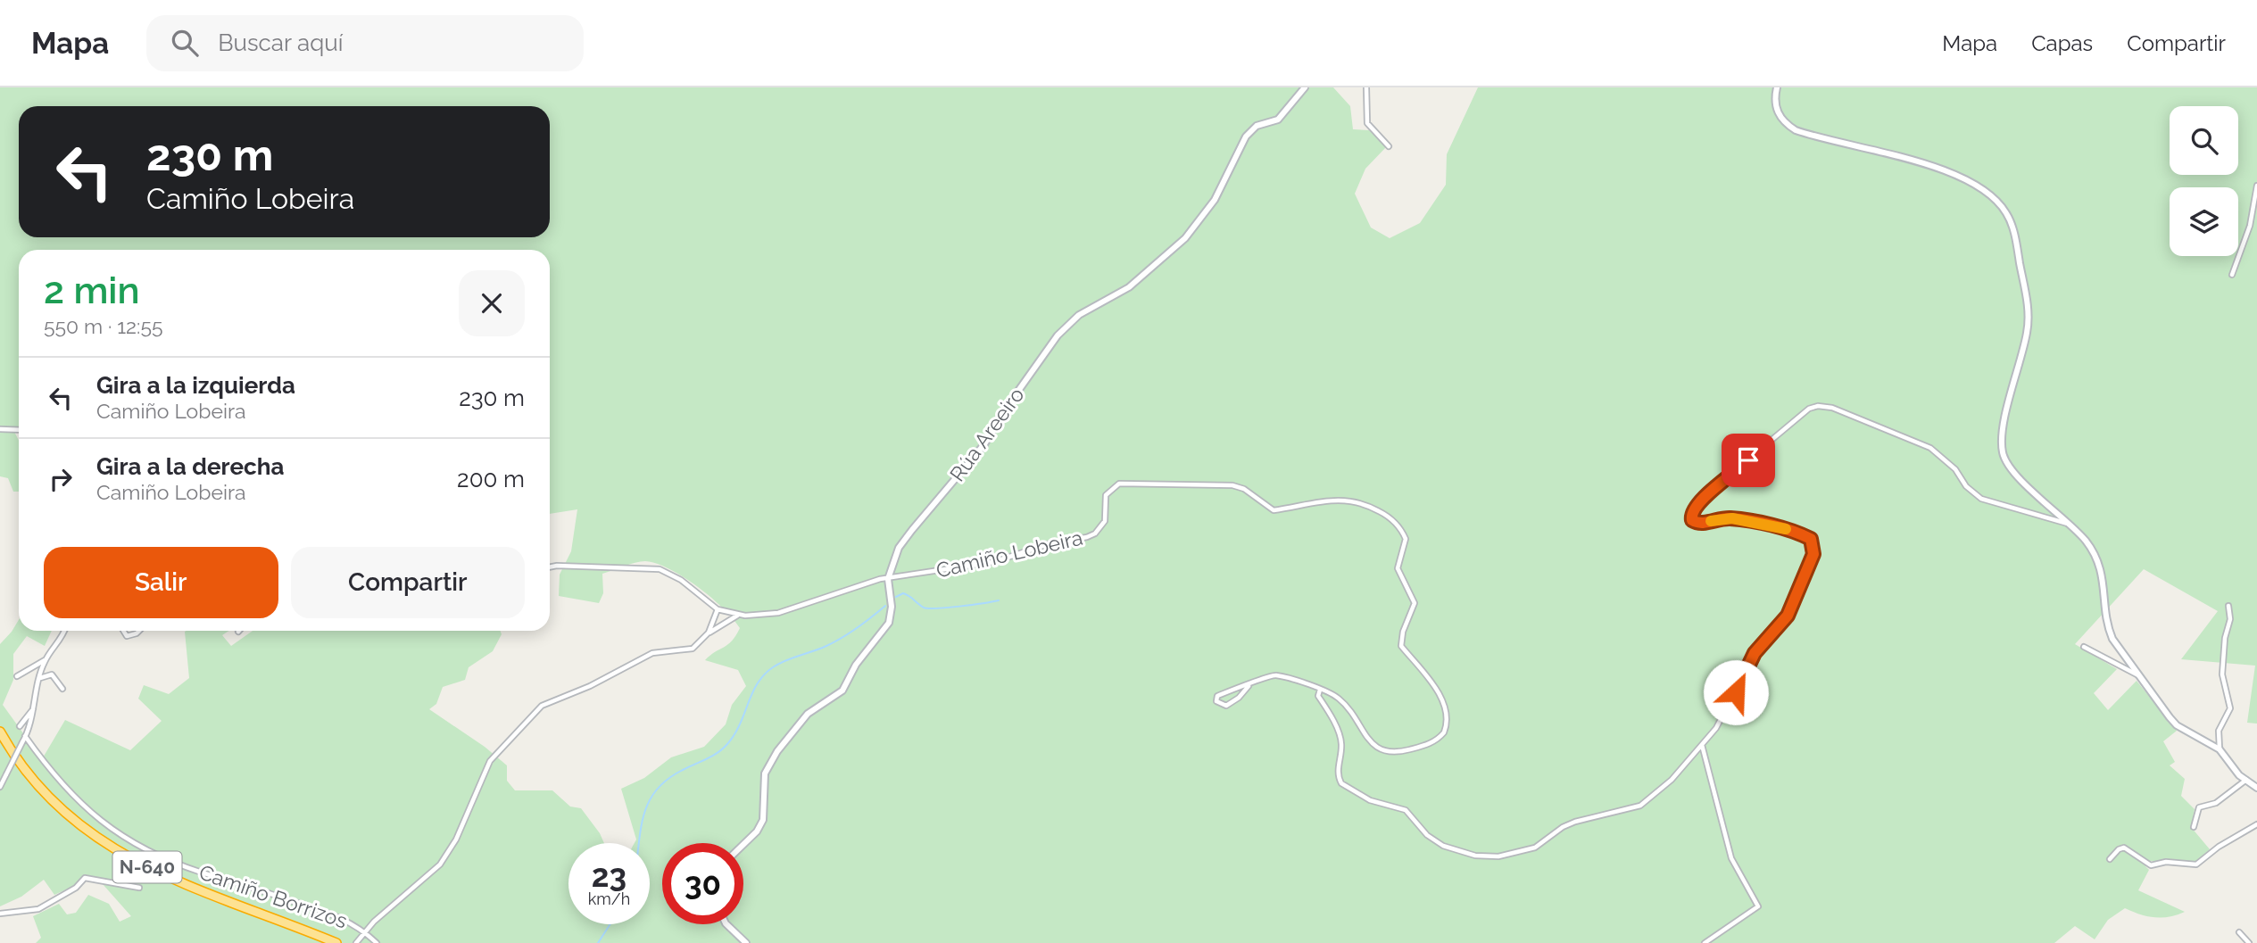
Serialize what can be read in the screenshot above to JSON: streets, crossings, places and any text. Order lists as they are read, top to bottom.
{
  "streets": {
    "highway": ["N-640"],
    "street": ["Rúa Areeiro", "Camiño Lobeira", "Camiño Borrizos"]
  },
  "crossings": [
    ["Rúa Areeiro", "Camiño Lobeira"]
  ],
  "page": {
    "header": "Mapa",
    "search": "Buscar aquí",
    "nav": ["Mapa", "Capas", "Compartir"],
    "turn": ["230 m", "Camiño Lobeira"],
    "heading": ["2 min", "550 m · 12:55"],
    "list": [
      {
        "name": "Gira a la izquierda",
        "note": "Camiño Lobeira",
        "value": "230 m"
      },
      {
        "name": "Gira a la derecha",
        "note": "Camiño Lobeira",
        "value": "200 m"
      }
    ],
    "buttons": ["Salir", "Compartir"],
    "speed": "23 km/h",
    "limit": "30"
  }
}
